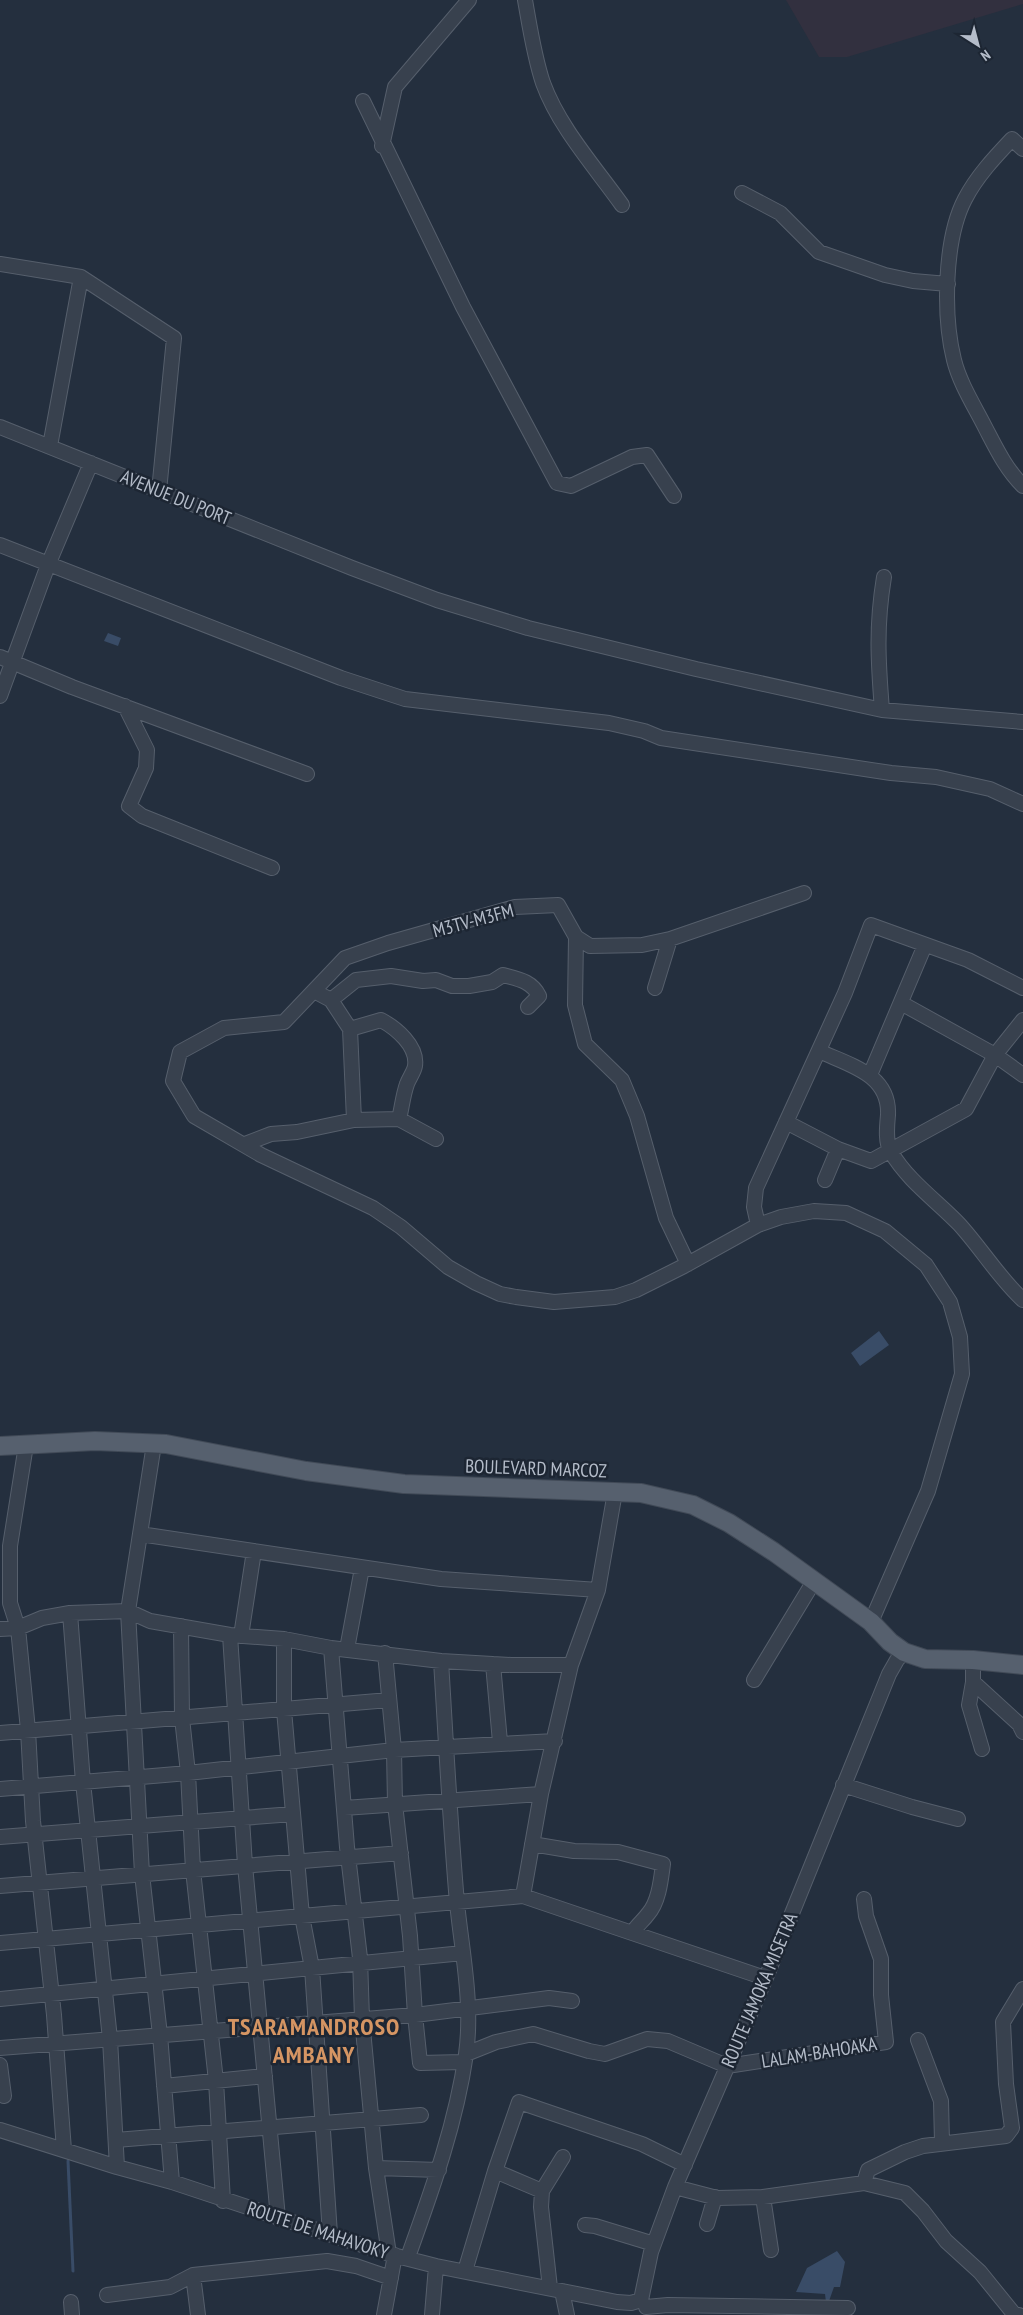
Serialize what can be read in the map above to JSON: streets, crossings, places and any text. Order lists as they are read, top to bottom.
{
  "streets": {
    "main road": ["BOULEVARD MARCOZ"],
    "street": [
      "AVENUE DU PORT",
      "M3TV-M3FM",
      "ROUTE JAMOKA MISETRA",
      "LALAM-BAHOAKA",
      "ROUTE DE MAHAVOKY"
    ]
  },
  "crossings": [
    ["BOULEVARD MARCOZ", "ROUTE JAMOKA MISETRA"],
    ["ROUTE JAMOKA MISETRA", "LALAM-BAHOAKA"],
    ["ROUTE JAMOKA MISETRA", "ROUTE DE MAHAVOKY"]
  ],
  "districts": ["TSARAMANDROSO AMBANY"],
  "north": "bottom right"
}
